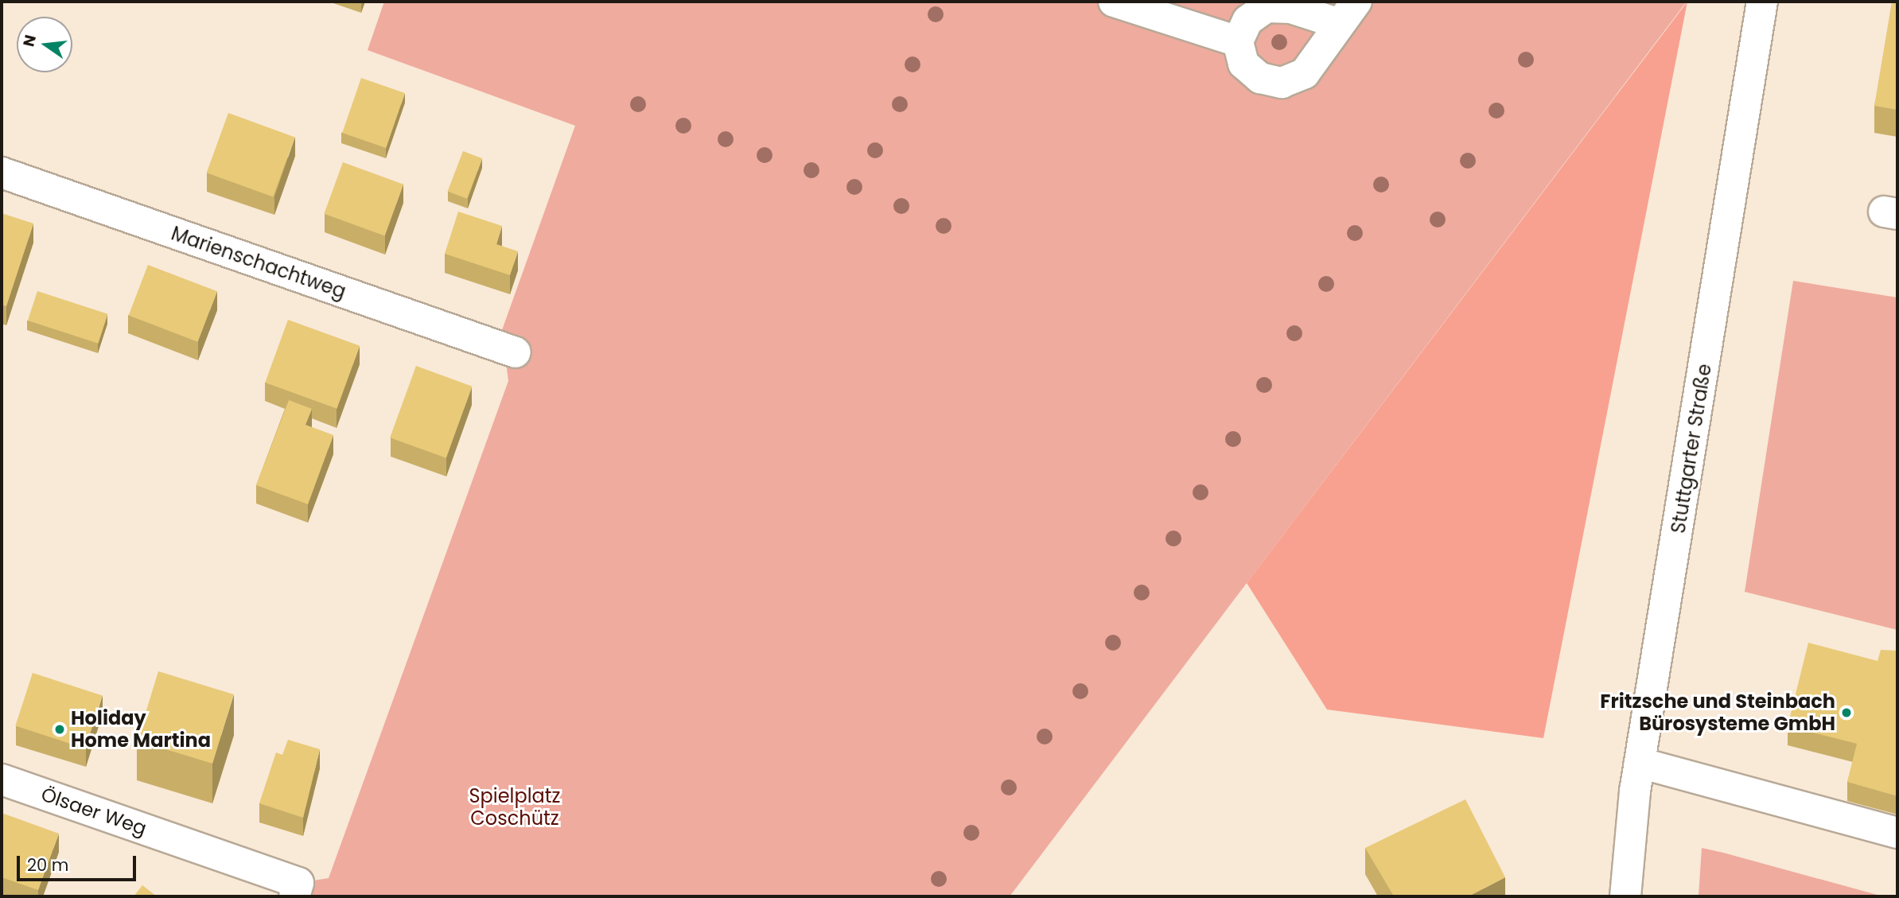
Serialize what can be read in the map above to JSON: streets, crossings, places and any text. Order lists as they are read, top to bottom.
{
  "streets": {
    "main road": ["Marienschachtweg", "Stuttgarter Straße", "Ölsaer Weg"]
  },
  "parks": ["Spielplatz Coschütz"],
  "places": ["Fritzsche und Steinbach Bürosysteme GmbH", "Holiday Home Martina"],
  "scale_bar": "20 m",
  "north": "left"
}
